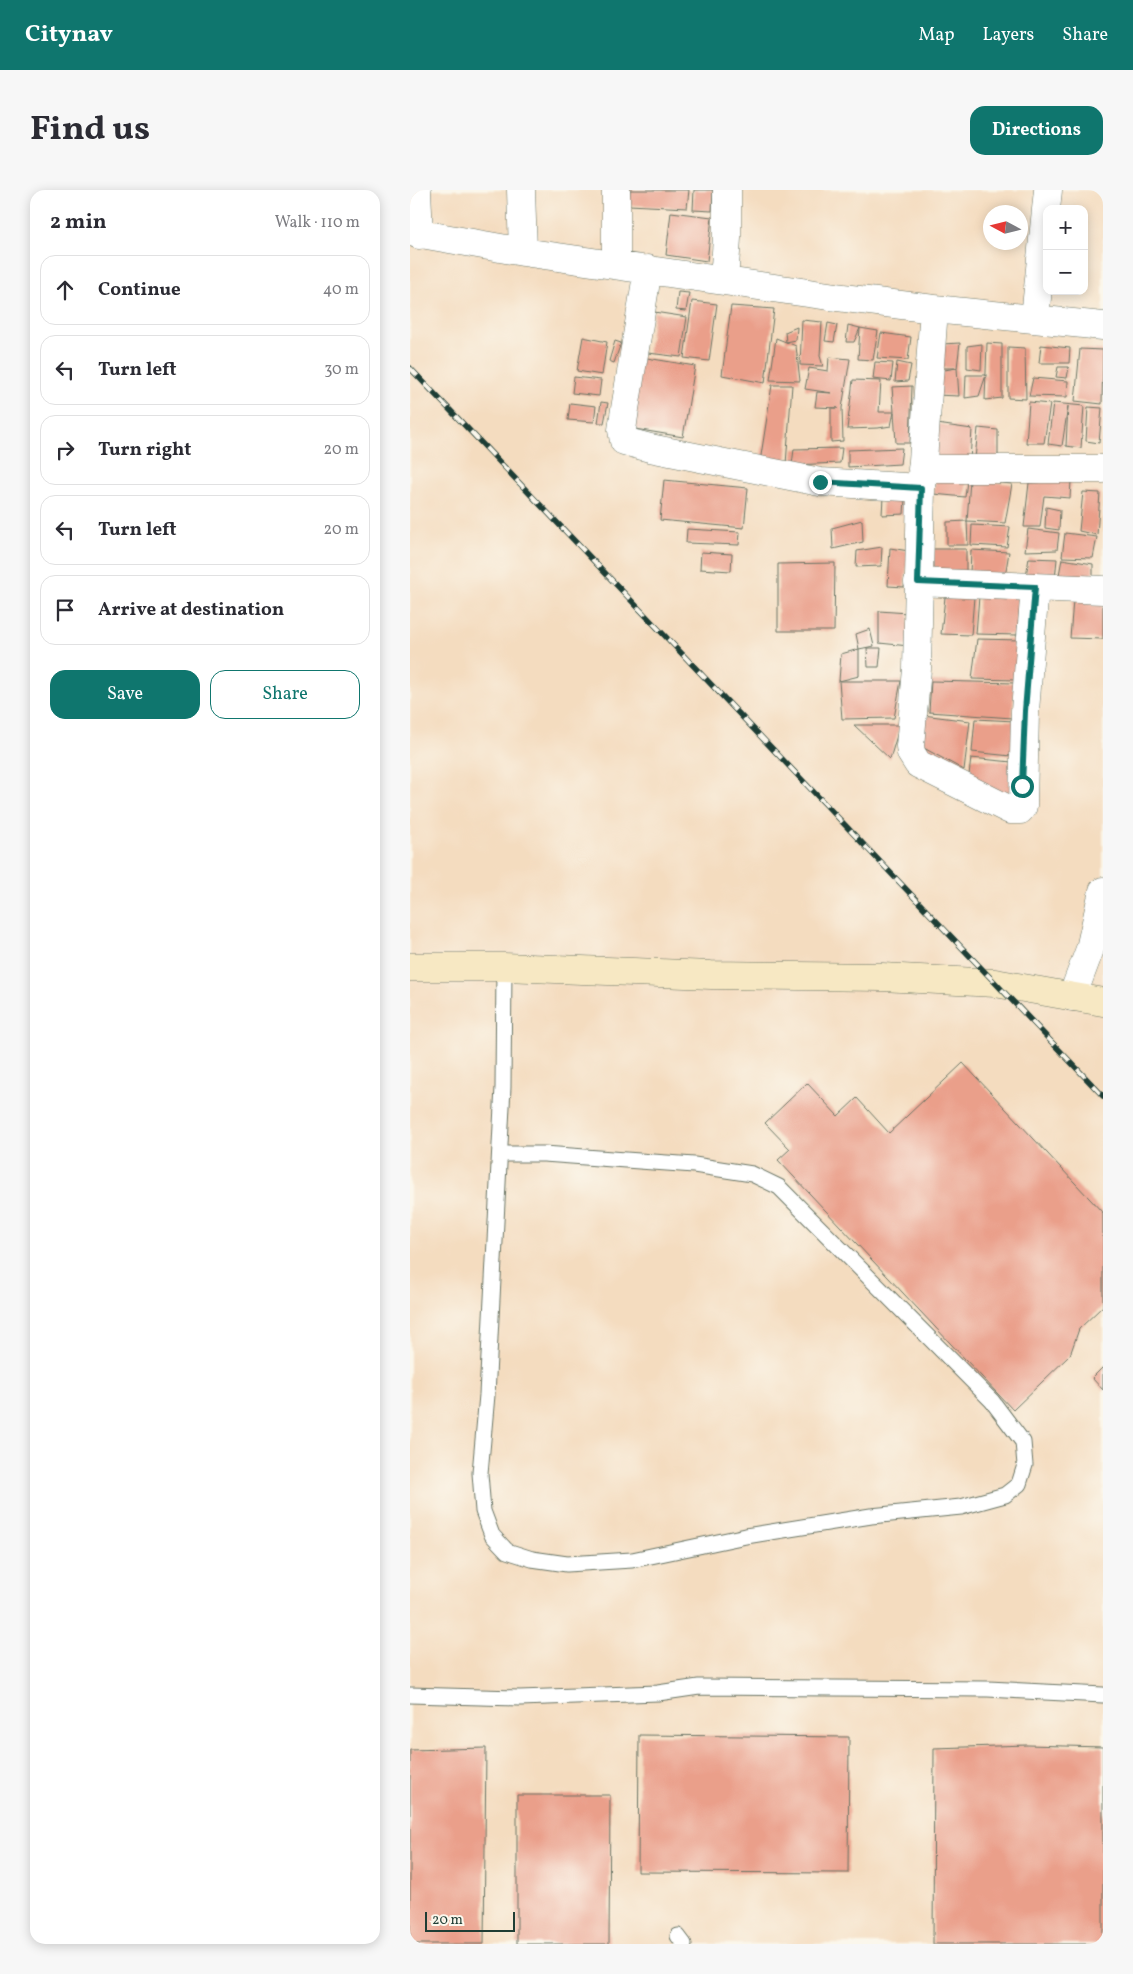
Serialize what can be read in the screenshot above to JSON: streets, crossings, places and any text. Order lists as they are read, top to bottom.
{
  "scale_bar": "20 m",
  "north": "left",
  "page": {
    "header": "Citynav",
    "nav": ["Map", "Layers", "Share"],
    "title": "Find us",
    "buttons": [
      "Directions",
      ["Save", "Share"]
    ],
    "heading": ["2 min", "Walk · 110 m"],
    "map_buttons": ["+", "−"],
    "list": [
      ["Continue", "40 m"],
      ["Turn left", "30 m"],
      ["Turn right", "20 m"],
      ["Turn left", "20 m"],
      "Arrive at destination"
    ],
    "scale": "20 m"
  }
}
